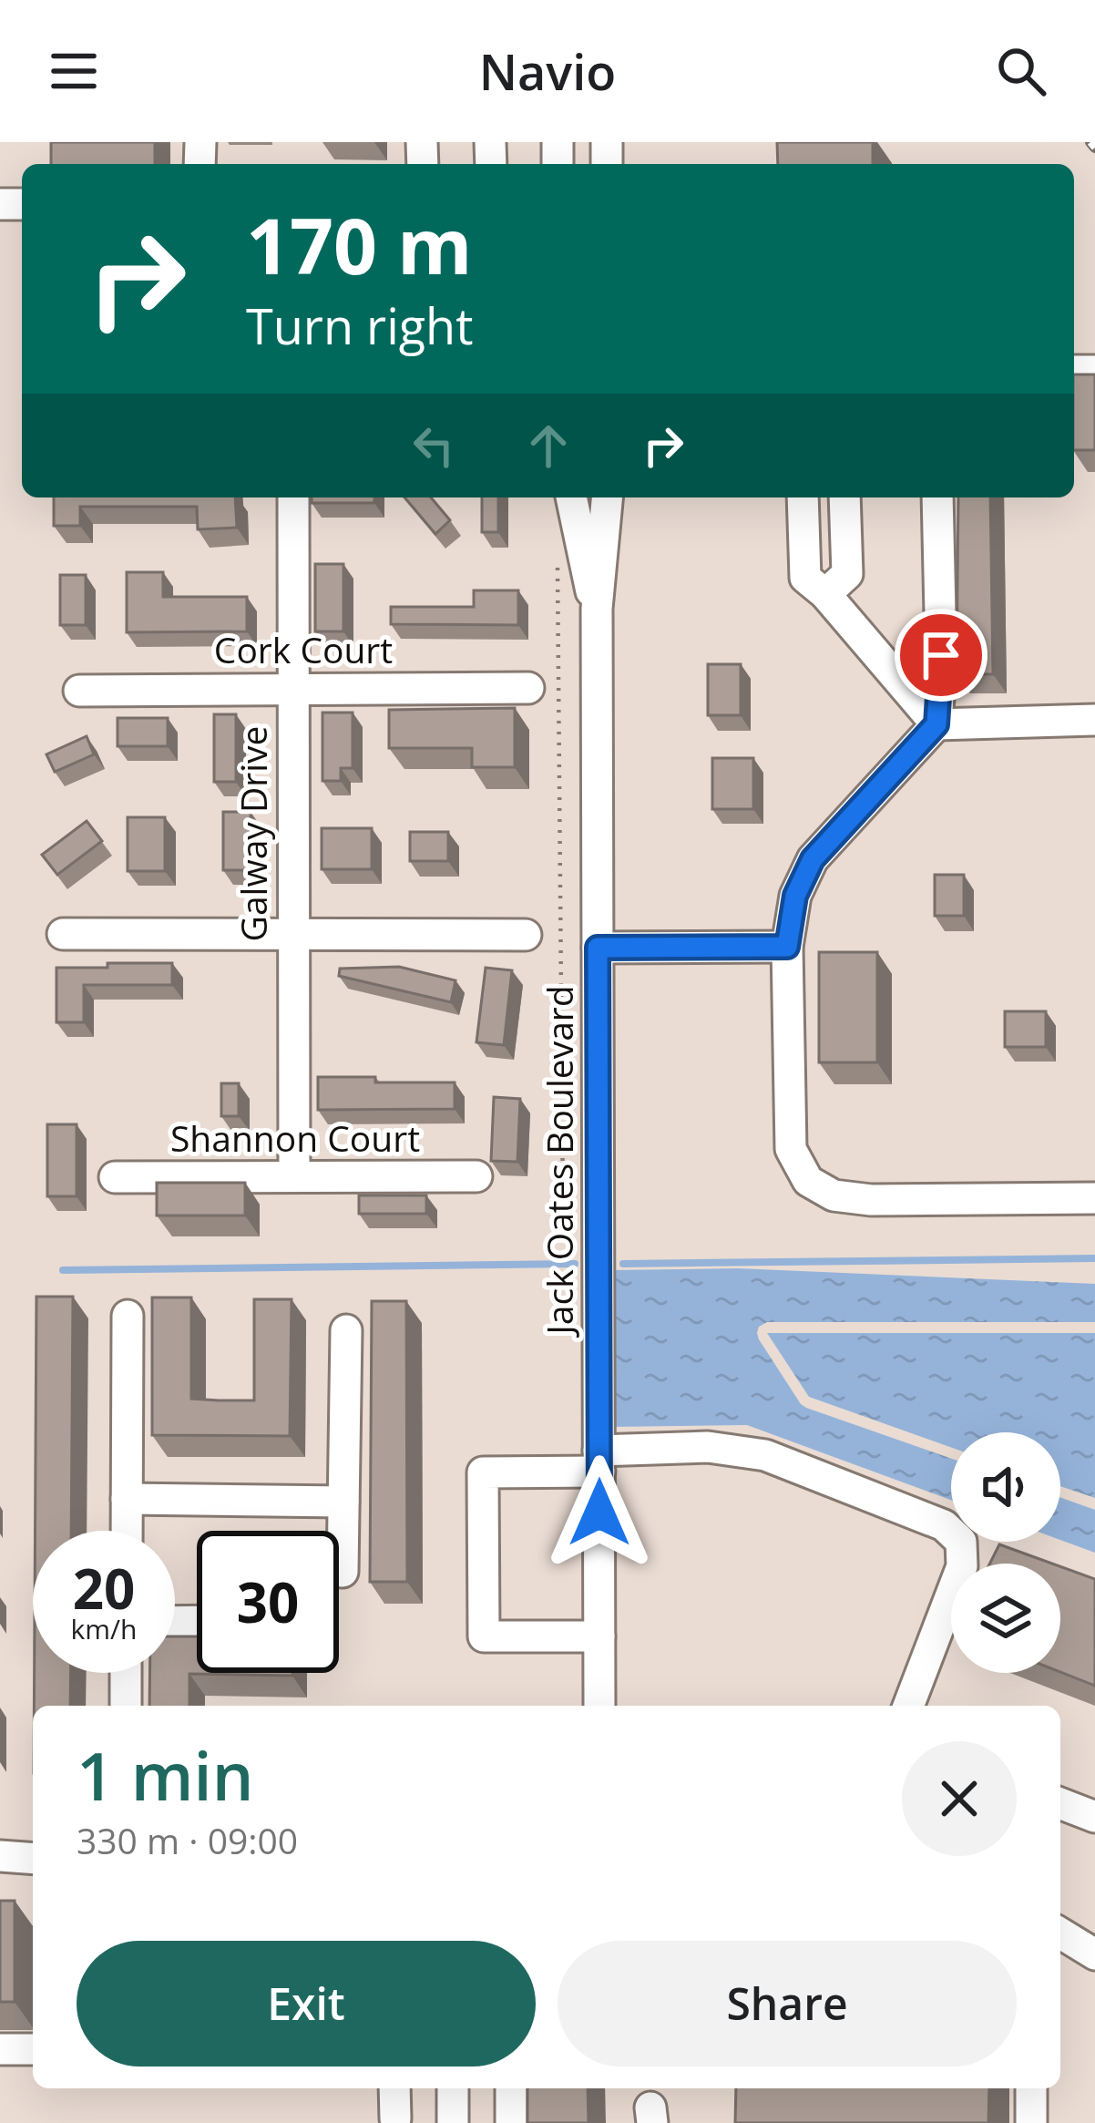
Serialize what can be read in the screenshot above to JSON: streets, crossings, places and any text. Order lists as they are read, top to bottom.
{
  "streets": {
    "street": [
      "Cork Court",
      "Galway Drive",
      "Shannon Court",
      "Jack Oates Boulevard"
    ]
  },
  "crossings": [
    ["Cork Court", "Galway Drive"],
    ["Galway Drive", "Shannon Court"]
  ],
  "page": {
    "header": "Navio",
    "turn": ["170 m", "Turn right"],
    "speed": "20 km/h",
    "limit": "30",
    "heading": ["1 min", "330 m · 09:00"],
    "buttons": ["Exit", "Share"]
  }
}
